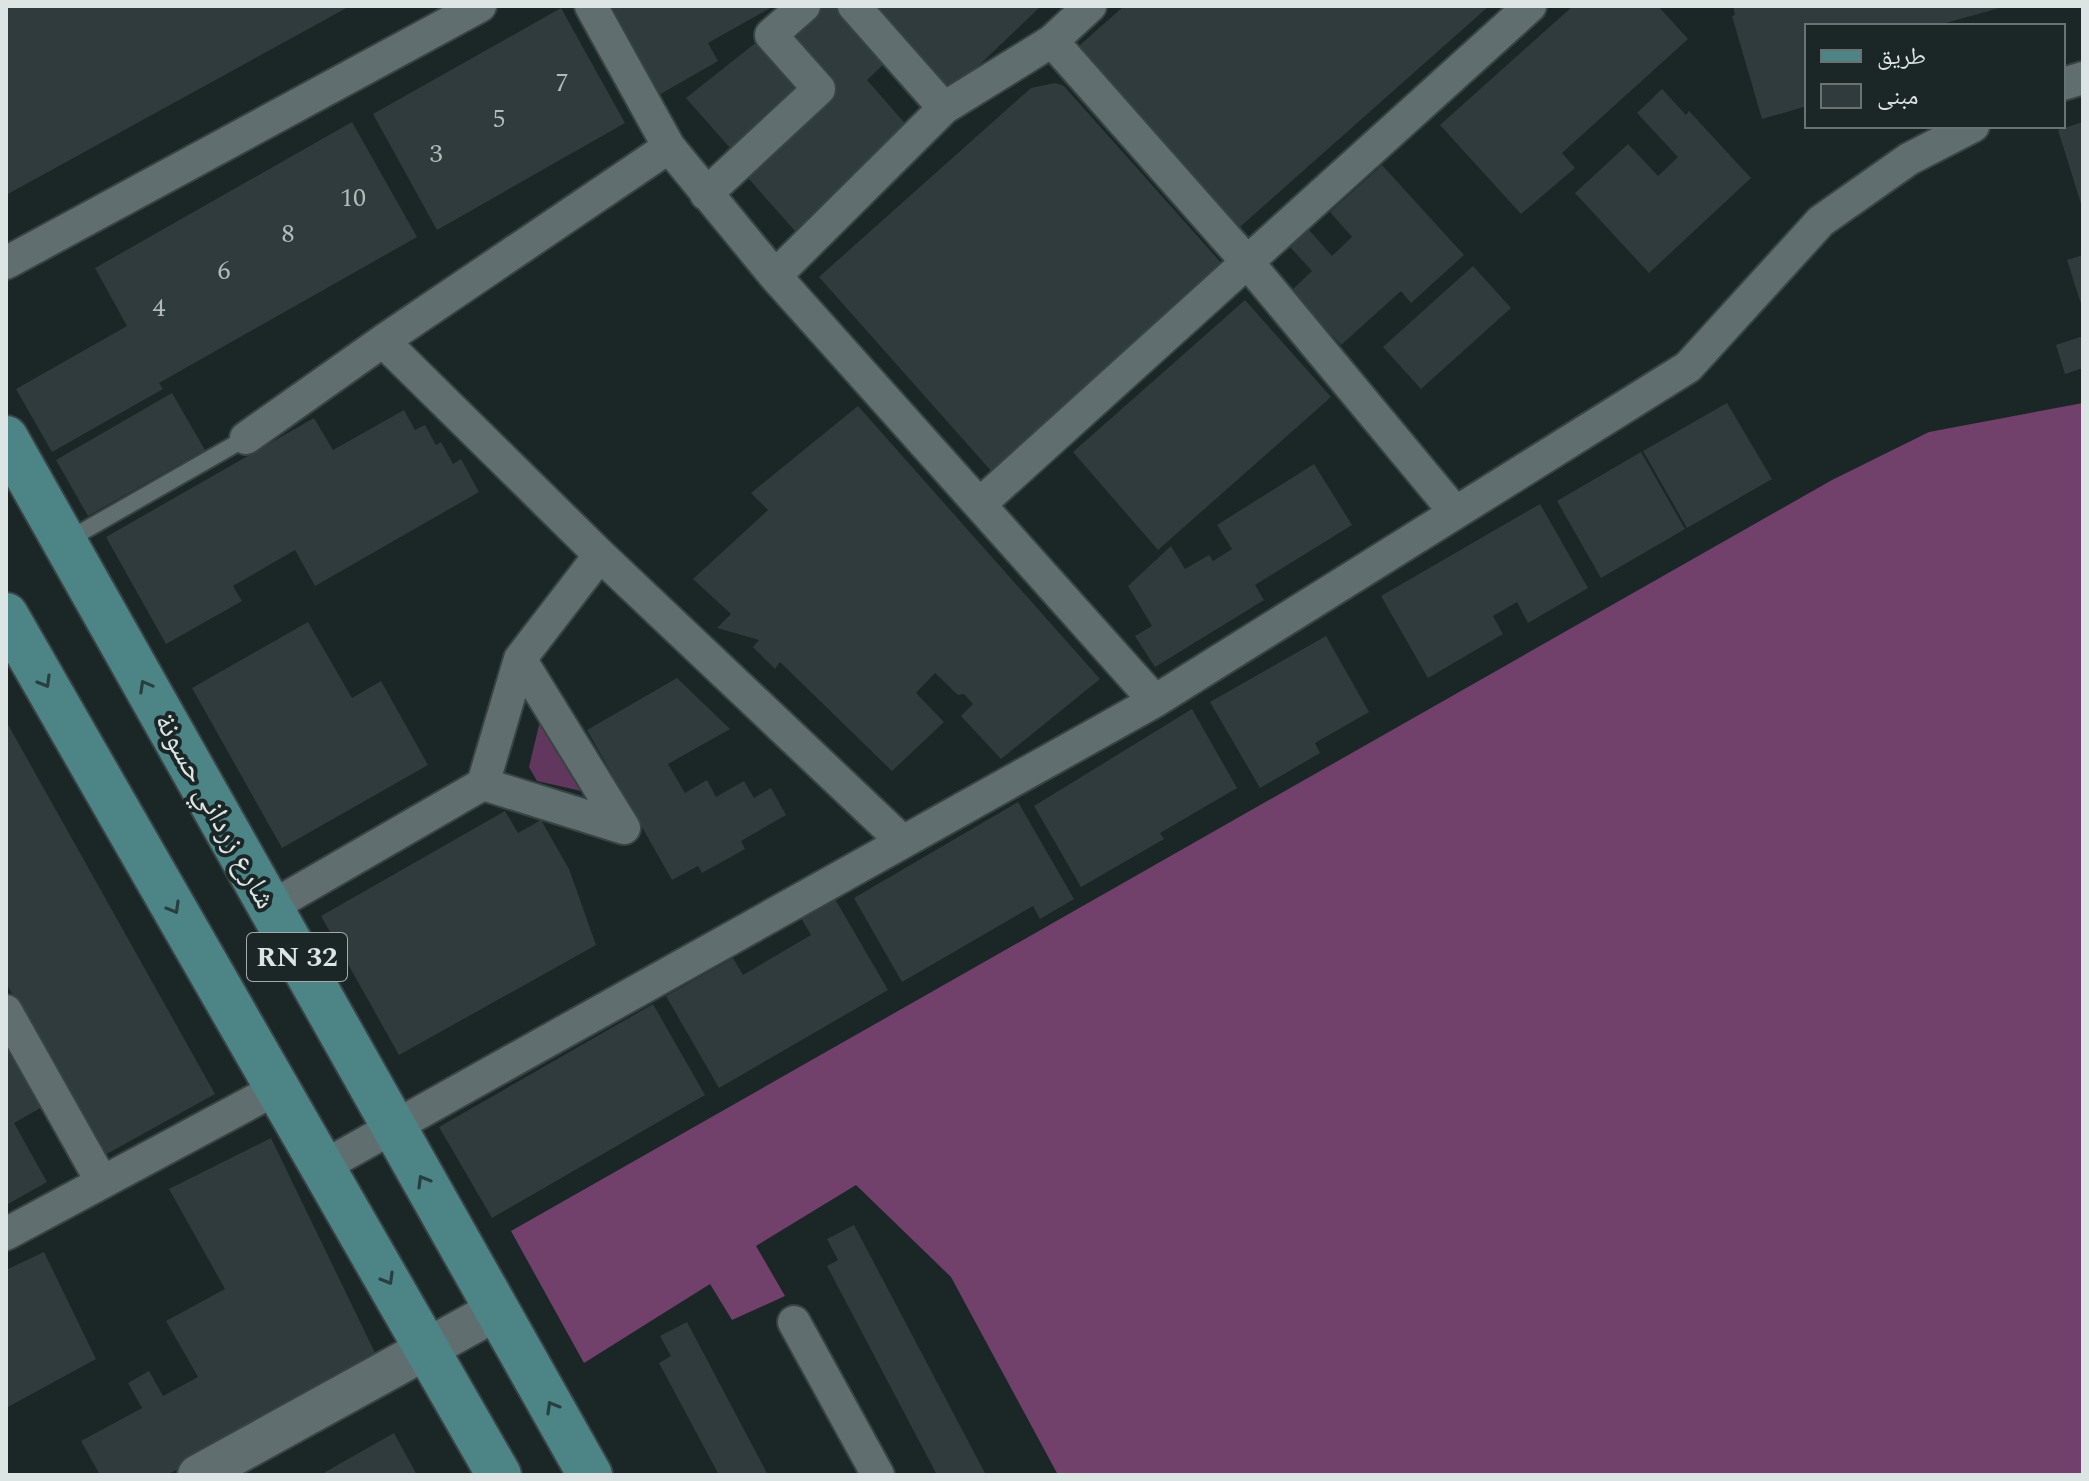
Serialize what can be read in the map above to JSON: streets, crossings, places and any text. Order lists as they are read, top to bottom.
{
  "streets": {
    "main road": ["شارع زرداني حسونة", "RN 32"]
  },
  "house_numbers": [
    "7",
    "5",
    "3",
    "10",
    "8",
    "6",
    "4"
  ],
  "legend": ["طريق", "مبنى"]
}
